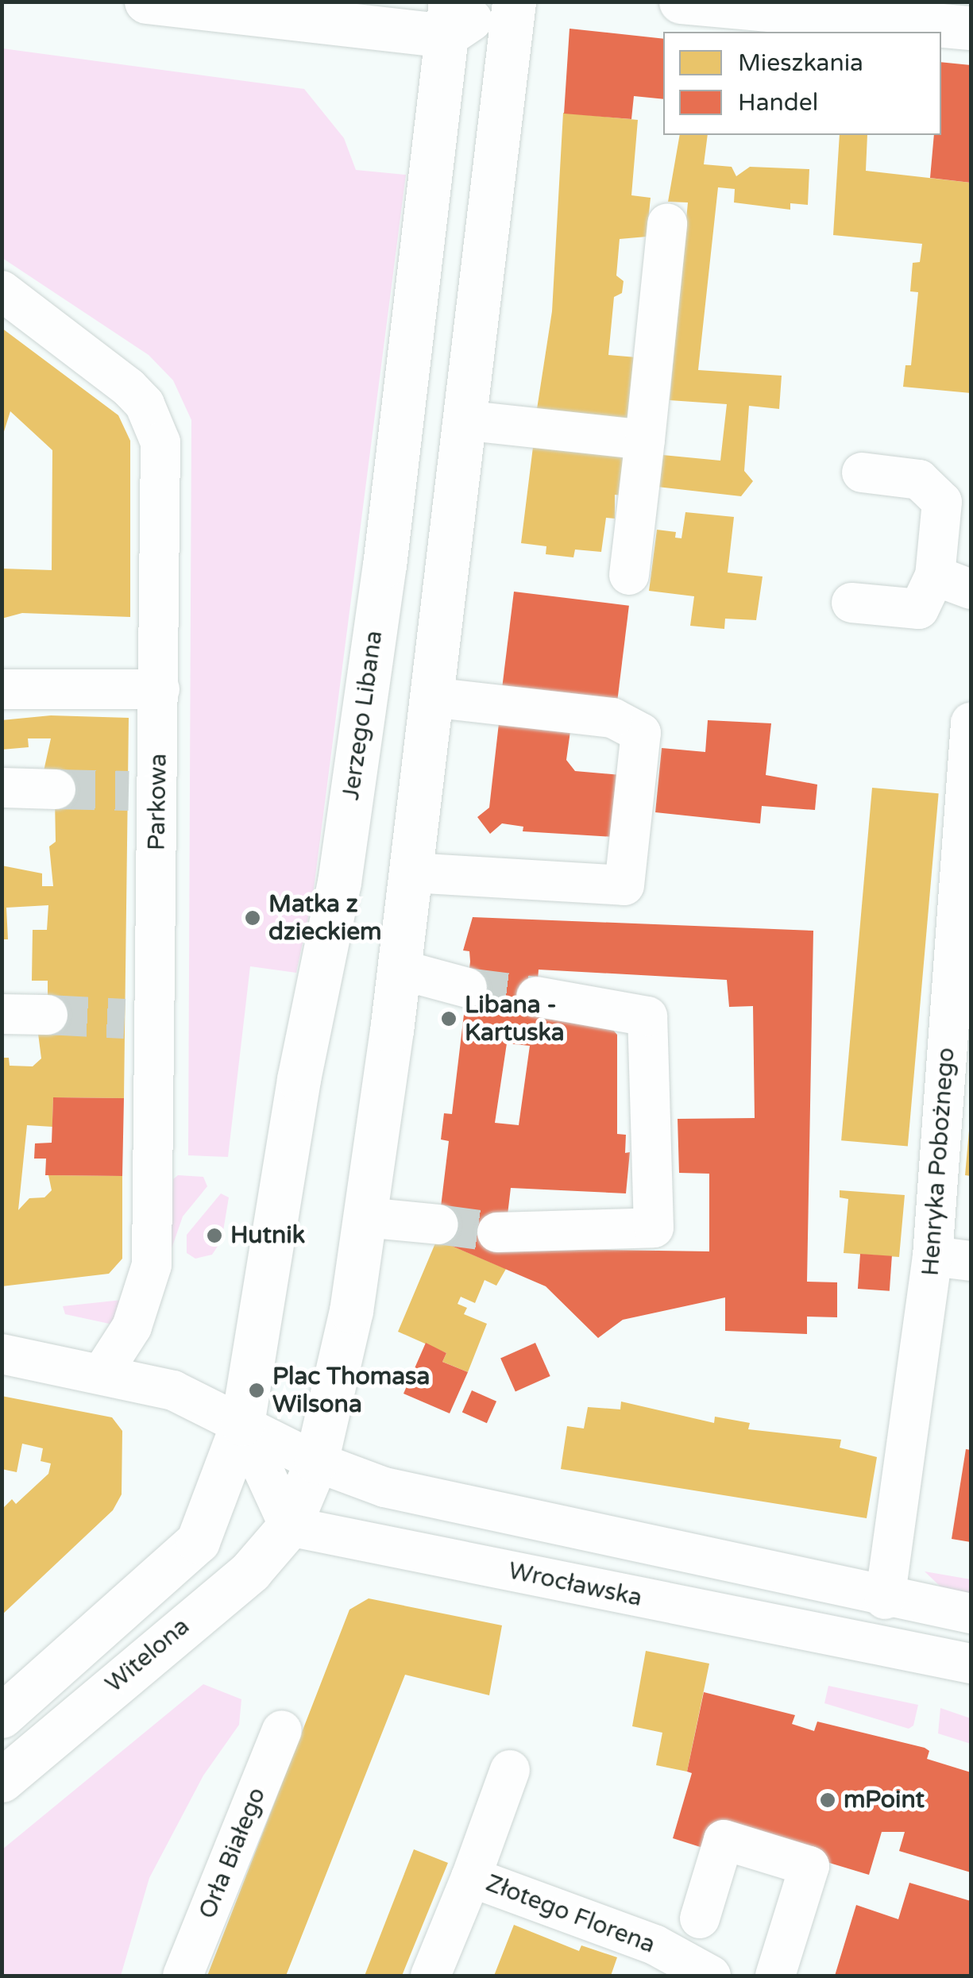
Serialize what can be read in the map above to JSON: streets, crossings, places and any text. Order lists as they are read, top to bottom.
{
  "streets": {
    "main road": ["Jerzego Libana", "Witelona"],
    "street": [
      "Parkowa",
      "Henryka Pobożnego",
      "Wrocławska",
      "Orła Białego",
      "Złotego Florena"
    ]
  },
  "crossings": [
    ["Jerzego Libana", "Witelona"],
    ["Wrocławska", "Witelona"]
  ],
  "places": [
    "Matka z dzieckiem",
    "Libana - Kartuska",
    "Hutnik",
    "Plac Thomasa Wilsona",
    "mPoint"
  ],
  "legend": ["Mieszkania", "Handel"]
}
